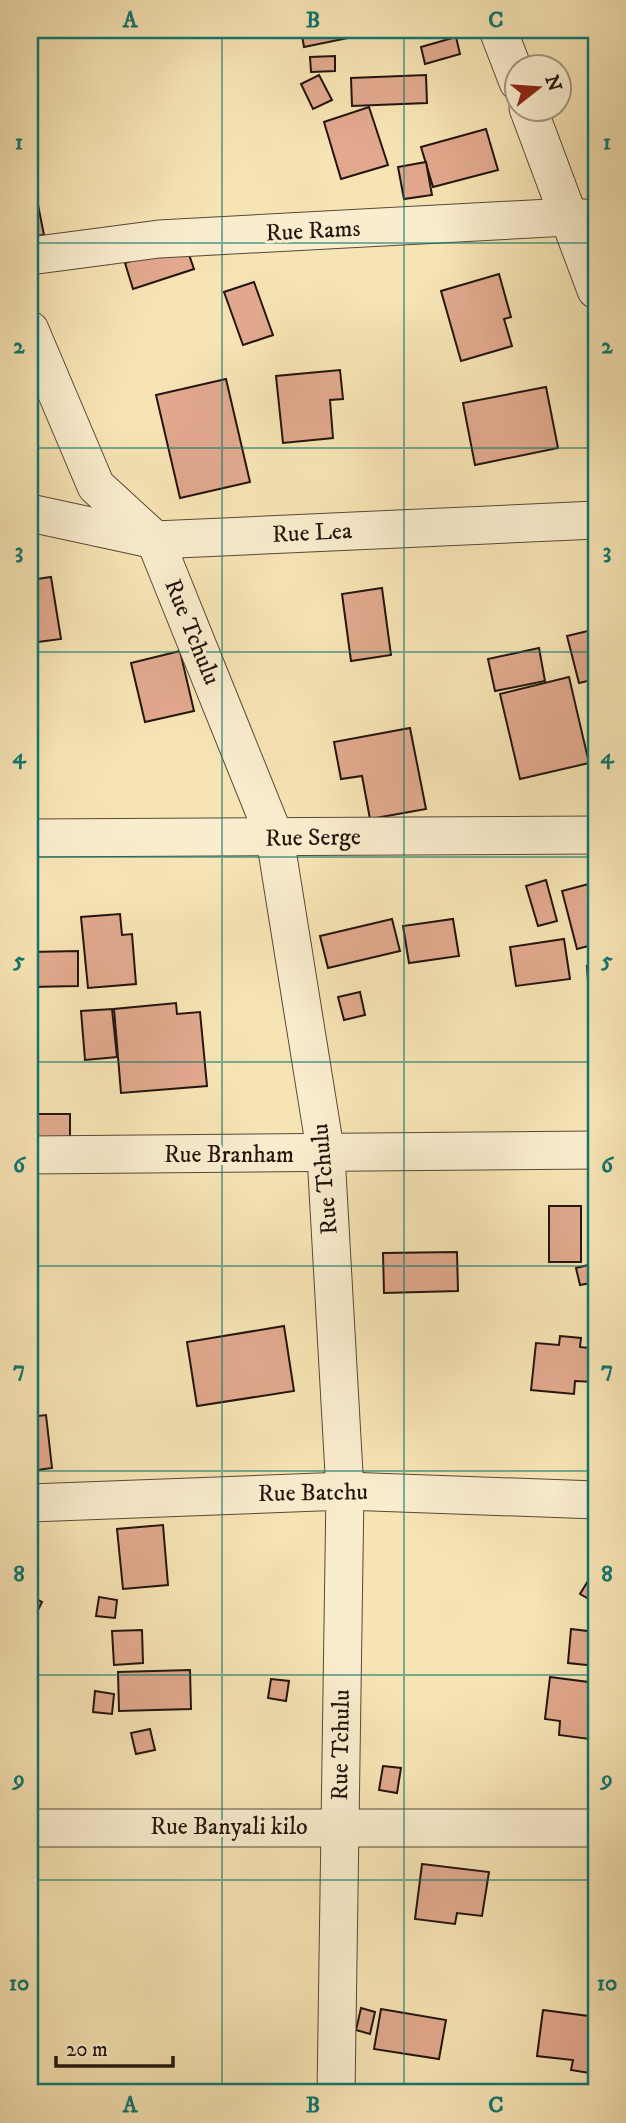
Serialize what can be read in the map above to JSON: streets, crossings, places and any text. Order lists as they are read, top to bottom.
{
  "streets": {
    "street": [
      "Rue Rams",
      "Rue Lea",
      "Rue Tchulu",
      "Rue Serge",
      "Rue Branham",
      "Rue Batchu",
      "Rue Banyali kilo"
    ]
  },
  "crossings": [
    ["Rue Lea", "Rue Tchulu"],
    ["Rue Tchulu", "Rue Serge"],
    ["Rue Tchulu", "Rue Branham"],
    ["Rue Tchulu", "Rue Batchu"],
    ["Rue Tchulu", "Rue Banyali kilo"]
  ],
  "scale_bar": "20 m",
  "north": "right",
  "grid": {
    "columns": ["A", "B", "C"],
    "rows": [
      "1",
      "2",
      "3",
      "4",
      "5",
      "6",
      "7",
      "8",
      "9",
      "10"
    ]
  }
}
